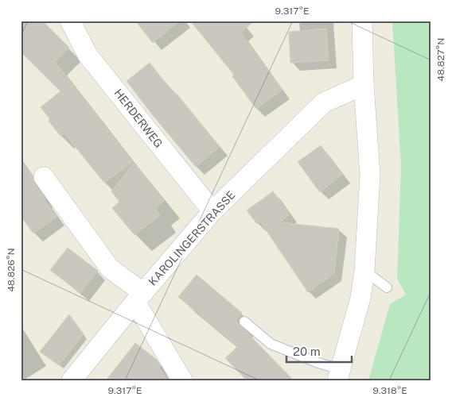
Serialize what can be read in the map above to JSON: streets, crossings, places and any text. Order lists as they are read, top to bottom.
{
  "streets": {
    "street": ["HERDERWEG", "KAROLINGERSTRASSE"]
  },
  "crossings": [
    ["HERDERWEG", "KAROLINGERSTRASSE"]
  ],
  "scale_bar": "20 m",
  "coordinates": [
    "9.317°E",
    "48.827°N",
    "48.826°N",
    "9.318°E"
  ]
}
